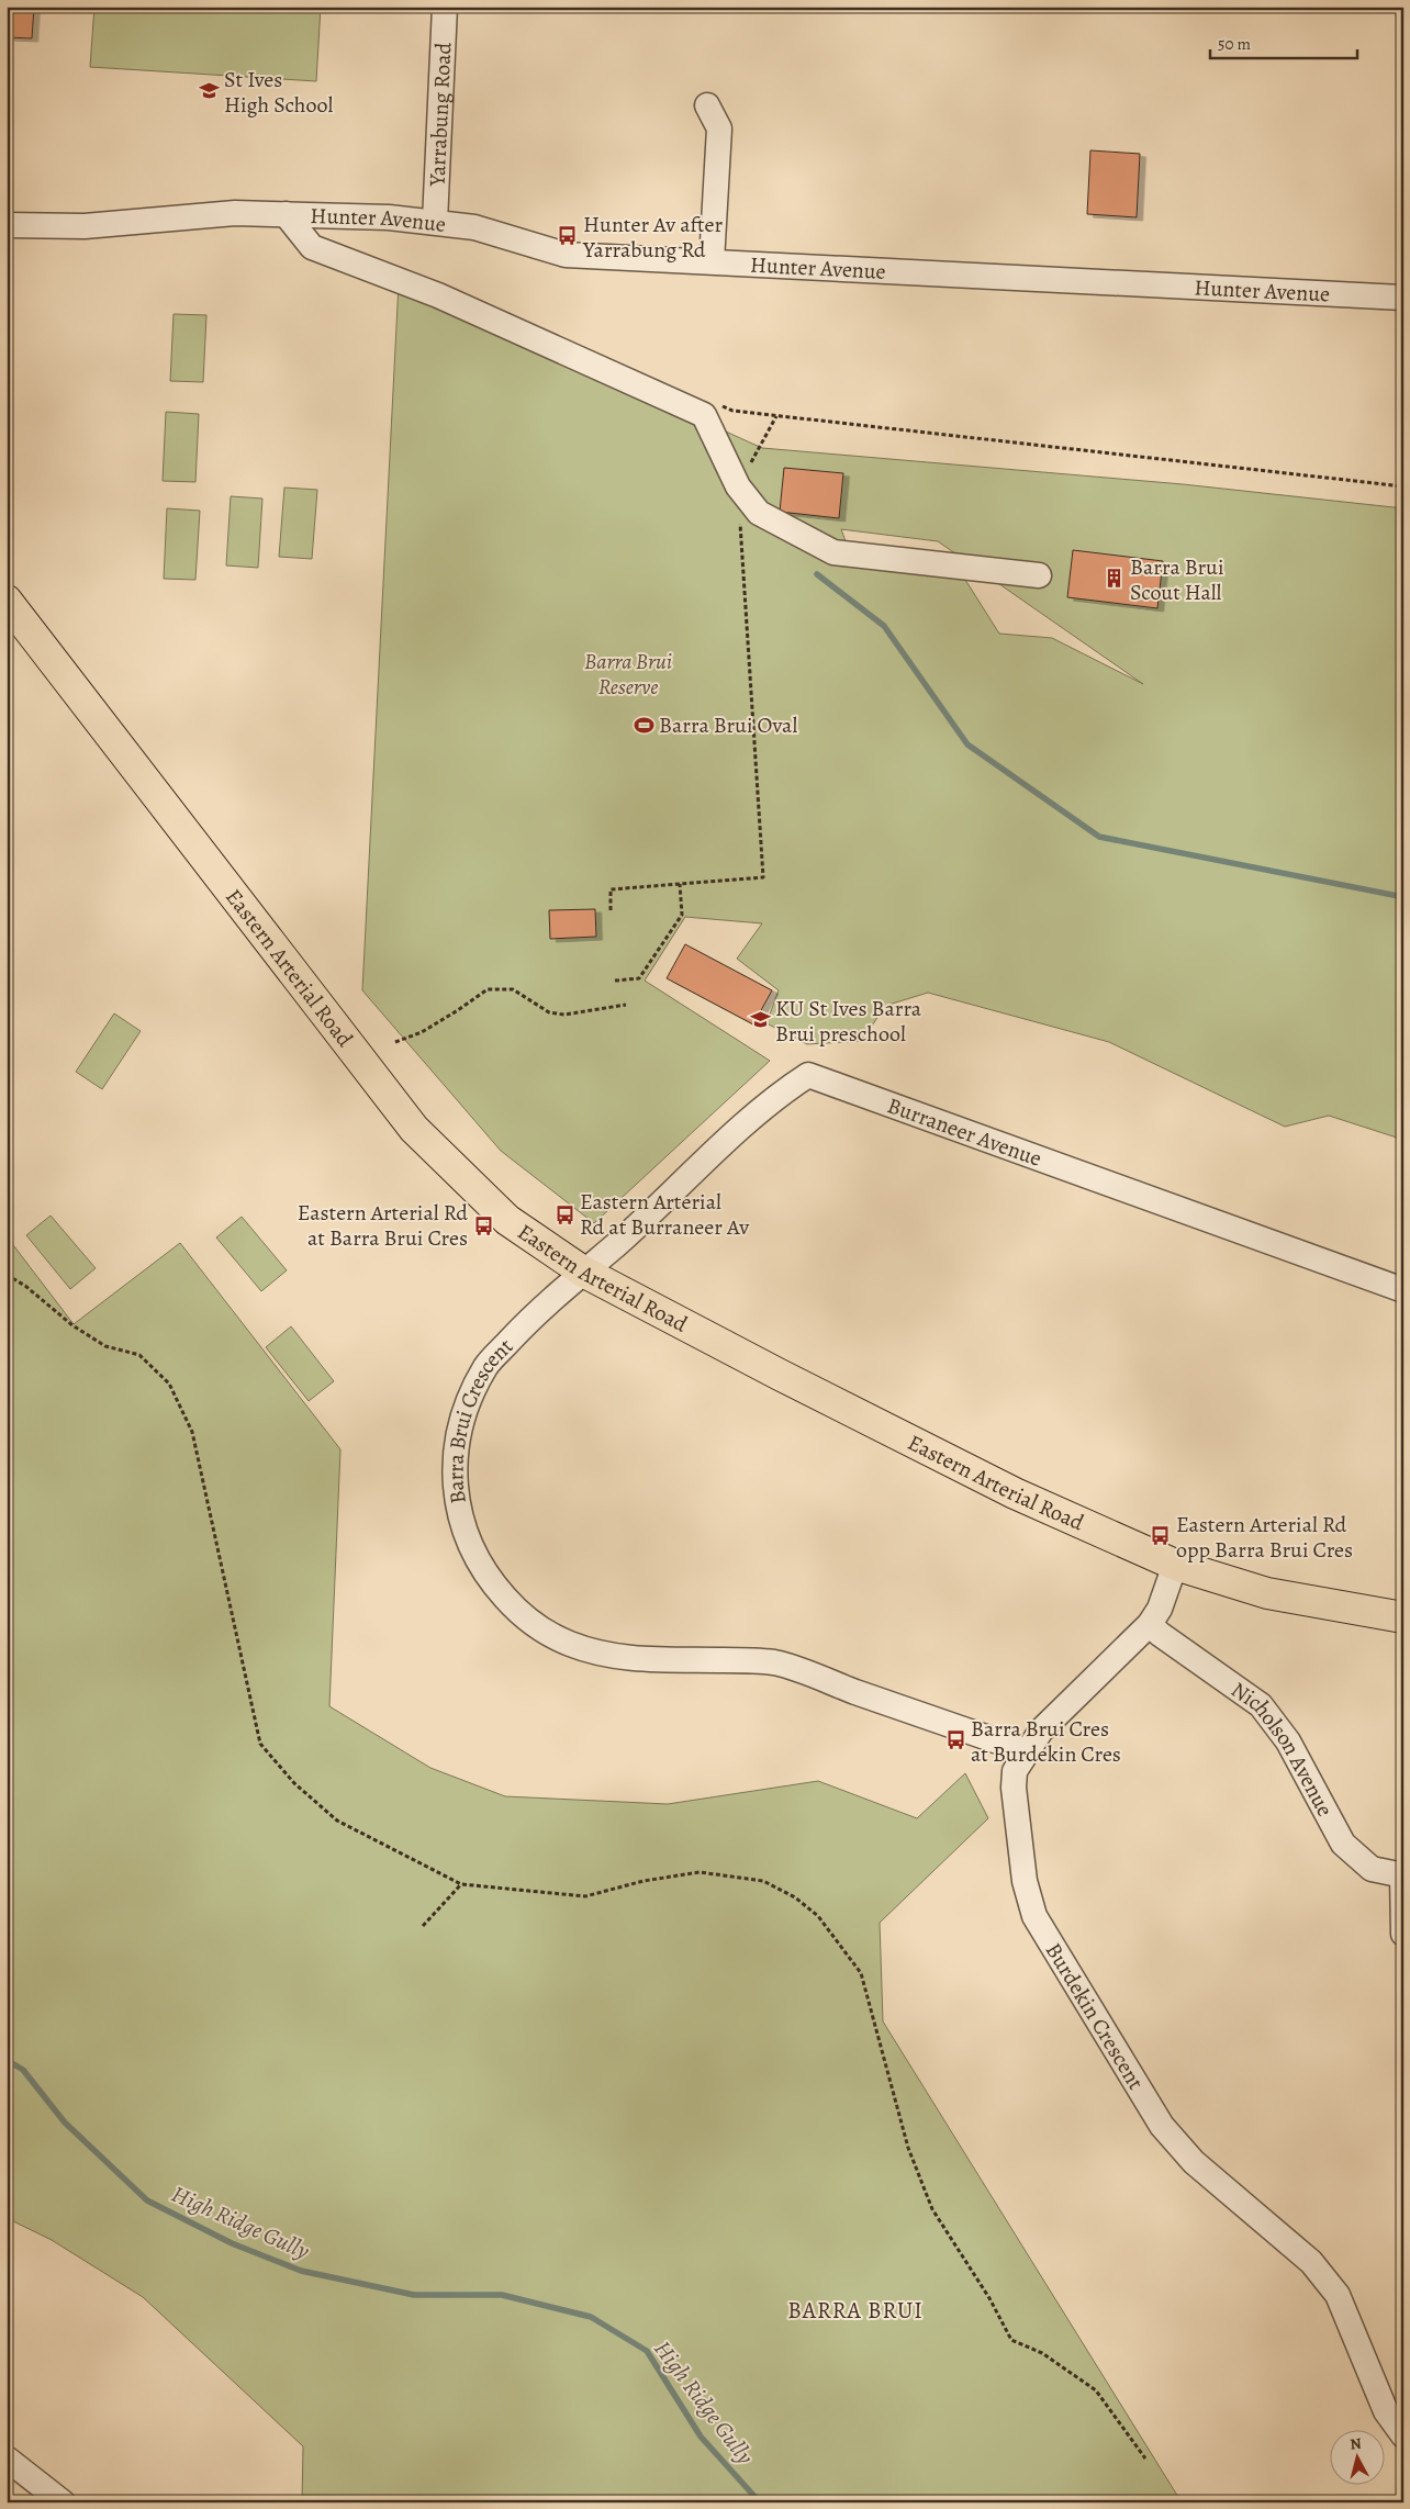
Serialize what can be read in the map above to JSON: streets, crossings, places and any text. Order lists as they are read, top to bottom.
{
  "streets": {
    "main road": ["Eastern Arterial Road"],
    "street": [
      "Yarrabung Road",
      "Hunter Avenue",
      "Burraneer Avenue",
      "Barra Brui Crescent",
      "Nicholson Avenue",
      "Burdekin Crescent"
    ]
  },
  "crossings": [
    ["Yarrabung Road", "Hunter Avenue"],
    ["Eastern Arterial Road", "Burraneer Avenue"],
    ["Eastern Arterial Road", "Barra Brui Crescent"],
    ["Eastern Arterial Road", "Burdekin Crescent"],
    ["Burraneer Avenue", "Barra Brui Crescent"],
    ["Barra Brui Crescent", "Burdekin Crescent"],
    ["Nicholson Avenue", "Burdekin Crescent"]
  ],
  "districts": ["BARRA BRUI"],
  "water": ["High Ridge Gully"],
  "parks": ["Barra Brui Reserve"],
  "places": {
    "school or university": ["St Ives High School", "KU St Ives Barra Brui preschool"],
    "bus stop": [
      "Hunter Av after Yarrabung Rd",
      "Eastern Arterial Rd at Burraneer Av",
      "Eastern Arterial Rd at Barra Brui Cres",
      "Eastern Arterial Rd opp Barra Brui Cres",
      "Barra Brui Cres at Burdekin Cres"
    ],
    "building": ["Barra Brui Scout Hall"],
    "sports": ["Barra Brui Oval"]
  },
  "scale_bar": "50 m",
  "north": "top"
}
